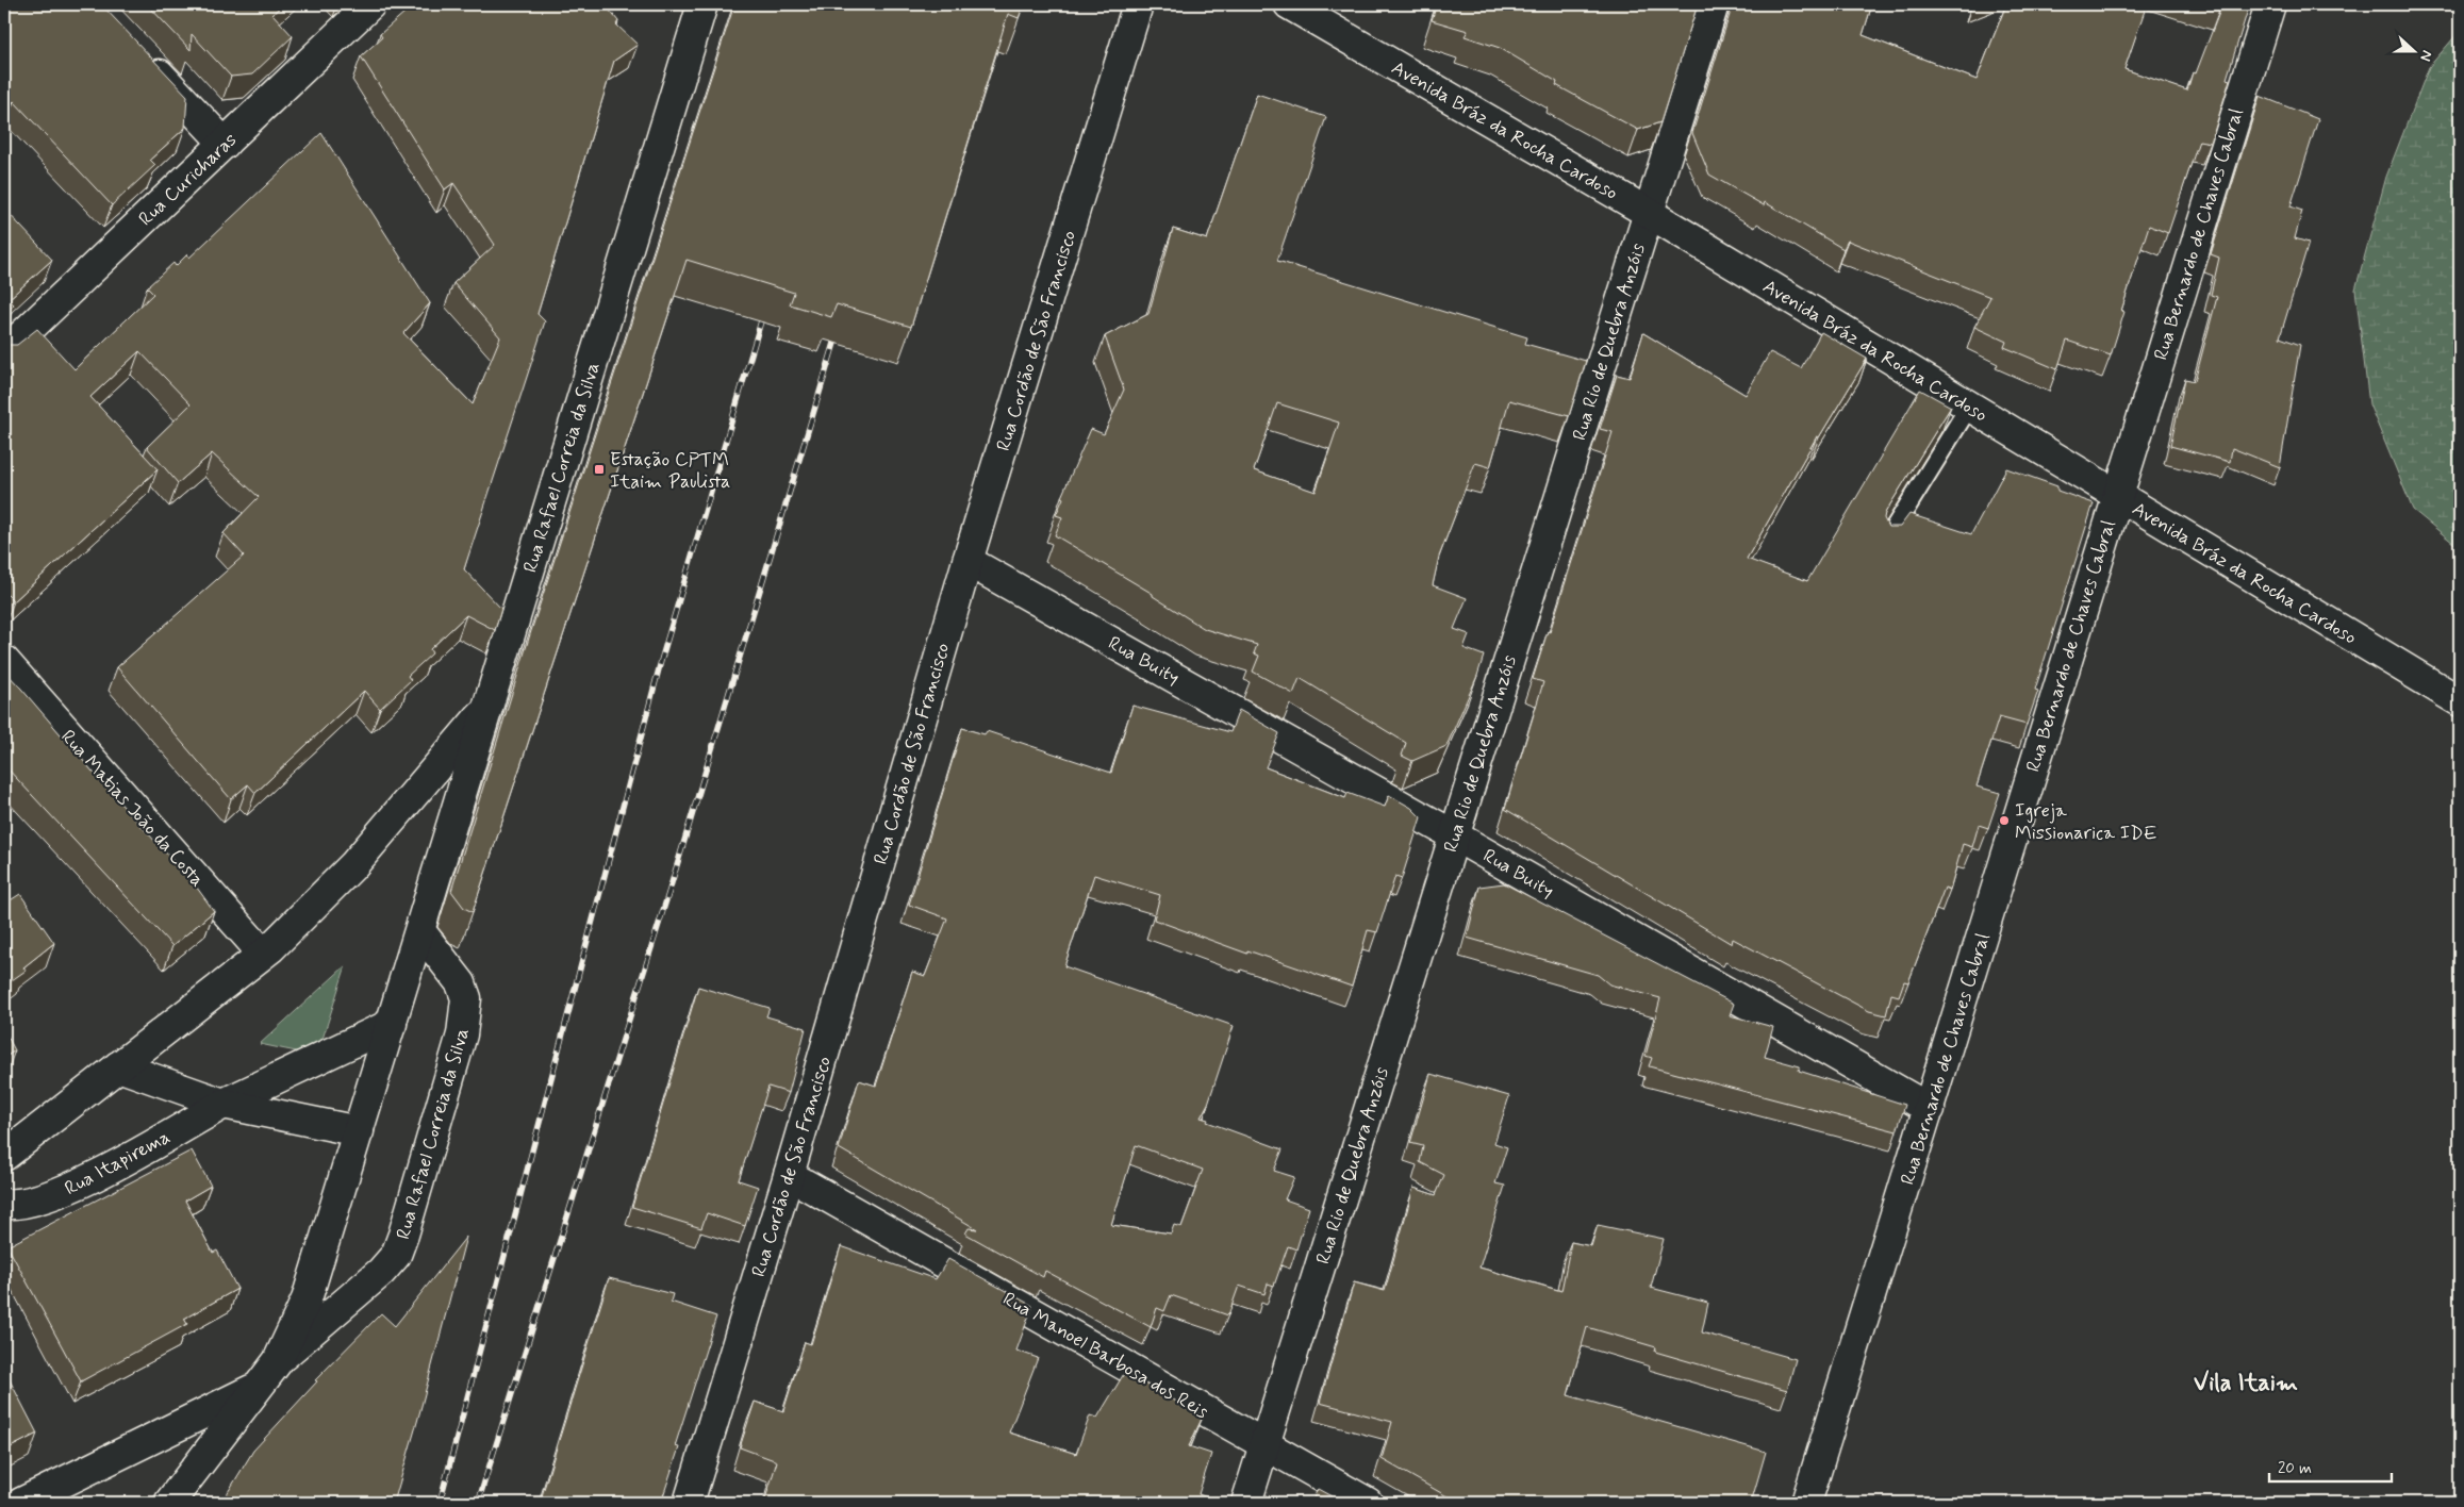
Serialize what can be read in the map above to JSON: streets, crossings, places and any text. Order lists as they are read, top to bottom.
{
  "streets": {
    "street": [
      "Avenida Bráz da Rocha Cardoso",
      "Rua Curicharas",
      "Rua Bernardo de Chaves Cabral",
      "Rua Cordão de São Francisco",
      "Rua Rio de Quebra Anzóis",
      "Rua Rafael Correia da Silva",
      "Rua Buity",
      "Rua Matias João da Costa",
      "Rua Itapirema",
      "Rua Manoel Barbosa dos Reis"
    ]
  },
  "crossings": [
    ["Avenida Bráz da Rocha Cardoso", "Rua Bernardo de Chaves Cabral"],
    ["Avenida Bráz da Rocha Cardoso", "Rua Rio de Quebra Anzóis"],
    ["Rua Bernardo de Chaves Cabral", "Rua Buity"],
    ["Rua Cordão de São Francisco", "Rua Buity"],
    ["Rua Cordão de São Francisco", "Rua Manoel Barbosa dos Reis"],
    ["Rua Rio de Quebra Anzóis", "Rua Buity"],
    ["Rua Rio de Quebra Anzóis", "Rua Manoel Barbosa dos Reis"],
    ["Rua Rafael Correia da Silva", "Rua Itapirema"]
  ],
  "districts": ["Vila Itaim"],
  "places": {
    "transit": ["Estação CPTM Itaim Paulista"],
    "other": ["Igreja Missionarica IDE"]
  },
  "scale_bar": "20 m",
  "north": "right"
}
